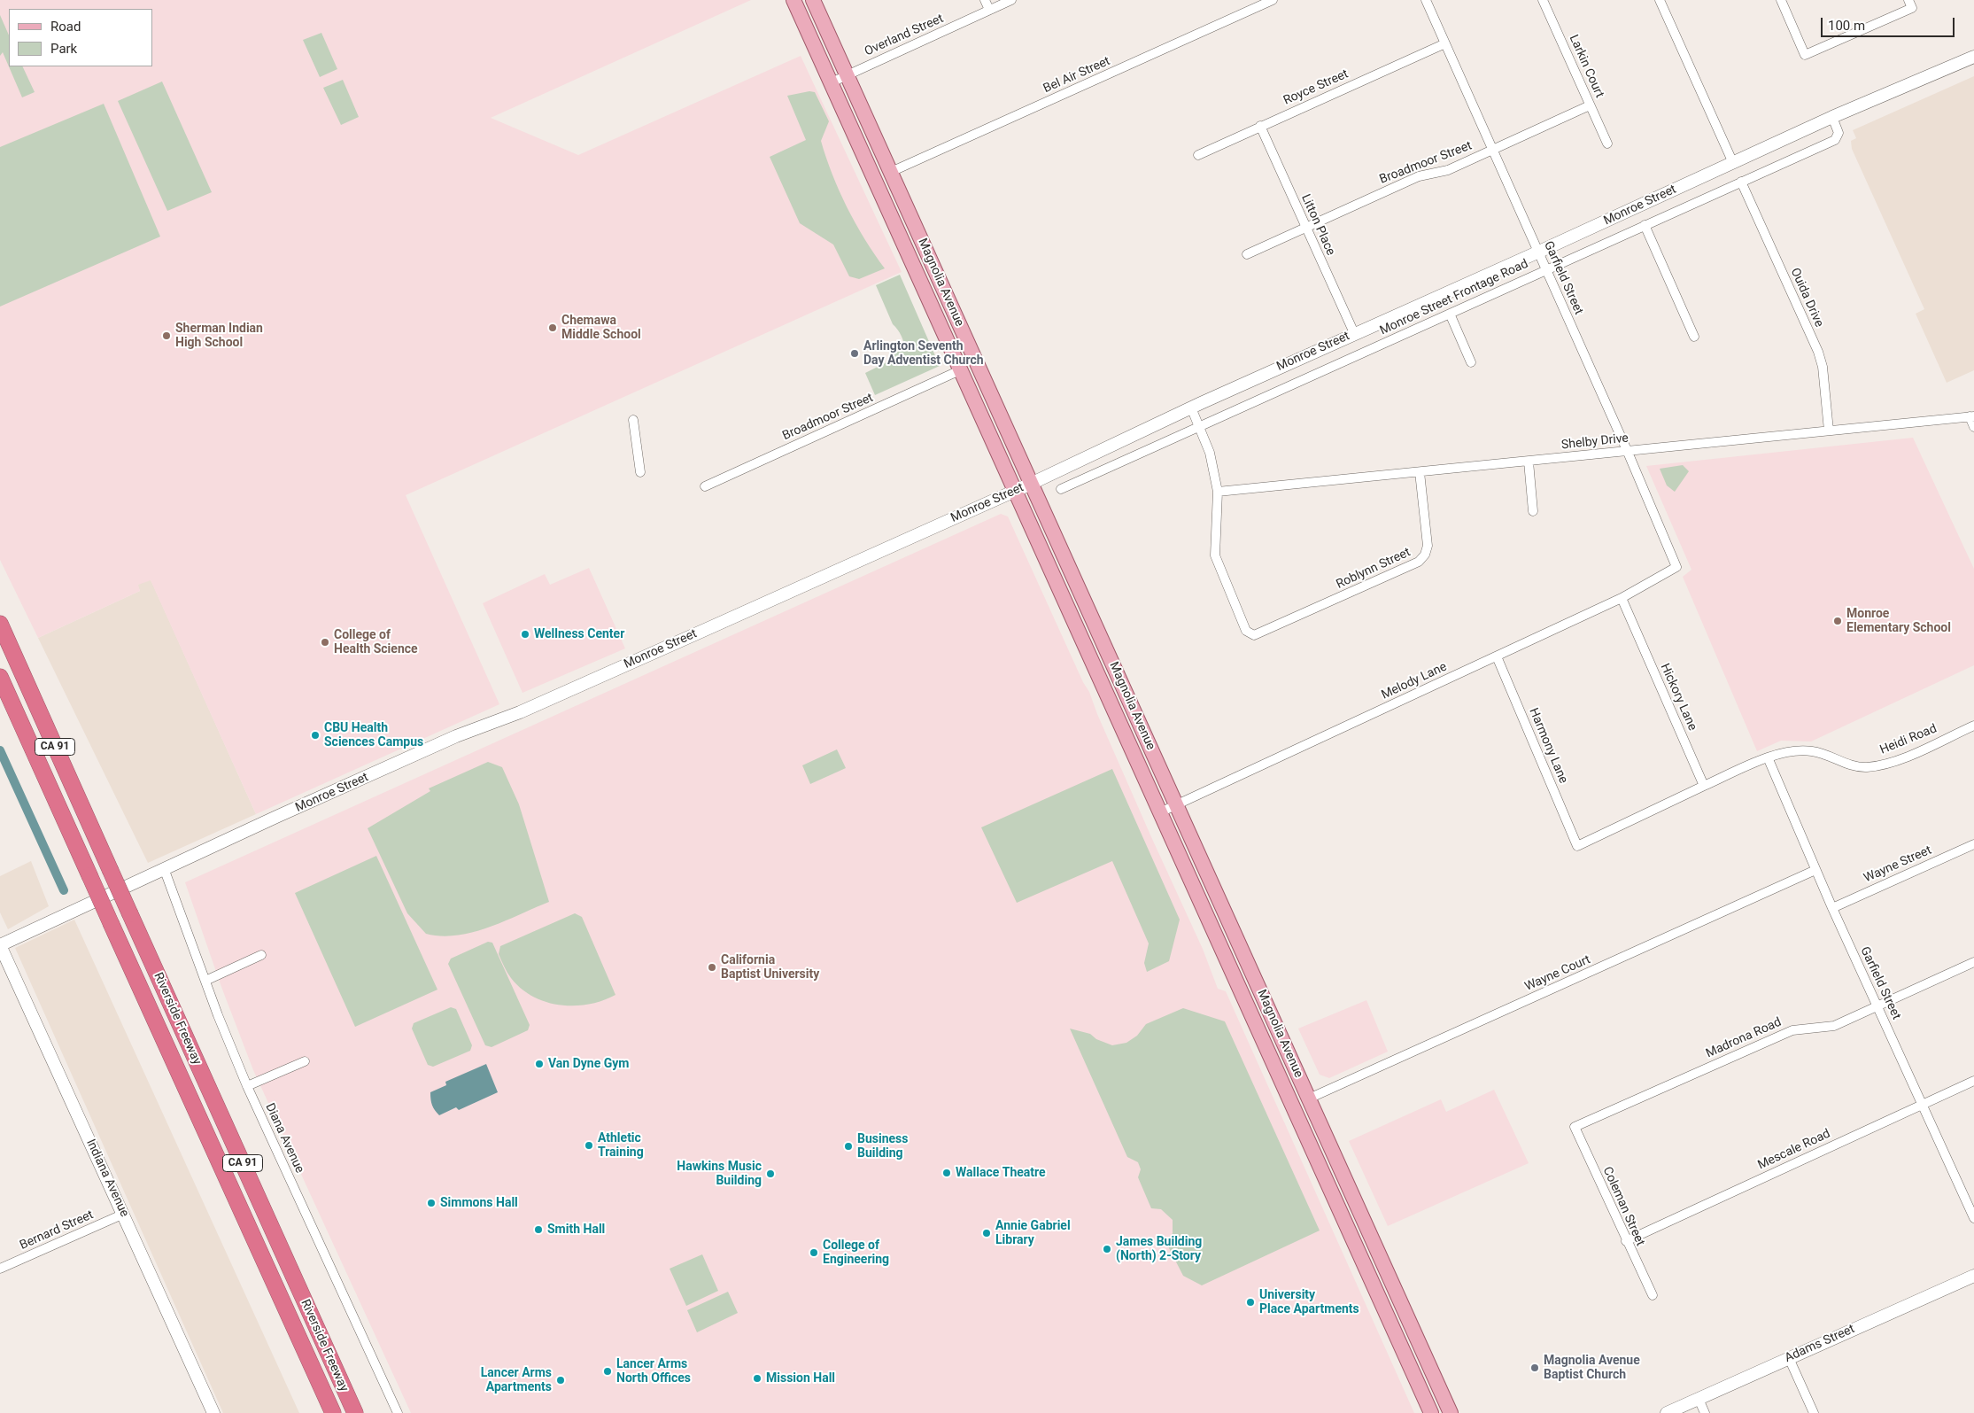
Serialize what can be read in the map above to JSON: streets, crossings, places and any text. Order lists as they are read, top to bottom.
{
  "streets": {
    "highway": ["CA 91", "Riverside Freeway"],
    "main road": ["Magnolia Avenue"],
    "street": [
      "Overland Street",
      "Larkin Court",
      "Bel Air Street",
      "Royce Street",
      "Broadmoor Street",
      "Monroe Street",
      "Litton Place",
      "Garfield Street",
      "Monroe Street Frontage Road",
      "Ouida Drive",
      "Shelby Drive",
      "Roblynn Street",
      "Melody Lane",
      "Hickory Lane",
      "Heidi Road",
      "Harmony Lane",
      "Wayne Street",
      "Wayne Court",
      "Madrona Road",
      "Diana Avenue",
      "Mescale Road",
      "Indiana Avenue",
      "Coleman Street",
      "Bernard Street",
      "Adams Street"
    ]
  },
  "crossings": [
    ["Overland Street", "Magnolia Avenue"],
    ["Larkin Court", "Broadmoor Street"],
    ["Bel Air Street", "Magnolia Avenue"],
    ["Royce Street", "Litton Place"],
    ["Royce Street", "Garfield Street"],
    ["Broadmoor Street", "Litton Place"],
    ["Broadmoor Street", "Garfield Street"],
    ["Broadmoor Street", "Magnolia Avenue"],
    ["Monroe Street", "Litton Place"],
    ["Monroe Street", "Garfield Street"],
    ["Monroe Street", "Magnolia Avenue"],
    ["Monroe Street", "Monroe Street Frontage Road"],
    ["Monroe Street", "Diana Avenue"],
    ["Monroe Street", "Indiana Avenue"],
    ["Garfield Street", "Monroe Street Frontage Road"],
    ["Garfield Street", "Shelby Drive"],
    ["Garfield Street", "Melody Lane"],
    ["Garfield Street", "Heidi Road"],
    ["Garfield Street", "Wayne Street"],
    ["Garfield Street", "Wayne Court"],
    ["Garfield Street", "Madrona Road"],
    ["Garfield Street", "Mescale Road"],
    ["Magnolia Avenue", "Melody Lane"],
    ["Magnolia Avenue", "Wayne Court"],
    ["Monroe Street Frontage Road", "Ouida Drive"],
    ["Ouida Drive", "Shelby Drive"],
    ["Shelby Drive", "Roblynn Street"],
    ["Melody Lane", "Hickory Lane"],
    ["Melody Lane", "Harmony Lane"],
    ["Hickory Lane", "Heidi Road"],
    ["Hickory Lane", "Harmony Lane"],
    ["Heidi Road", "Harmony Lane"],
    ["Madrona Road", "Coleman Street"],
    ["Mescale Road", "Coleman Street"],
    ["Indiana Avenue", "Bernard Street"]
  ],
  "places": [
    "Chemawa Middle School",
    "Sherman Indian High School",
    "Arlington Seventh Day Adventist Church",
    "Monroe Elementary School",
    "Wellness Center",
    "College of Health Science",
    "CBU Health Sciences Campus",
    "California Baptist University",
    "Van Dyne Gym",
    "Athletic Training",
    "Business Building",
    "Wallace Theatre",
    "Hawkins Music Building",
    "Simmons Hall",
    "Smith Hall",
    "Annie Gabriel Library",
    "James Building (North) 2-Story",
    "College of Engineering",
    "University Place Apartments",
    "Magnolia Avenue Baptist Church",
    "Lancer Arms North Offices",
    "Mission Hall",
    "Lancer Arms Apartments"
  ],
  "legend": ["Road", "Park"],
  "scale_bar": "100 m"
}
